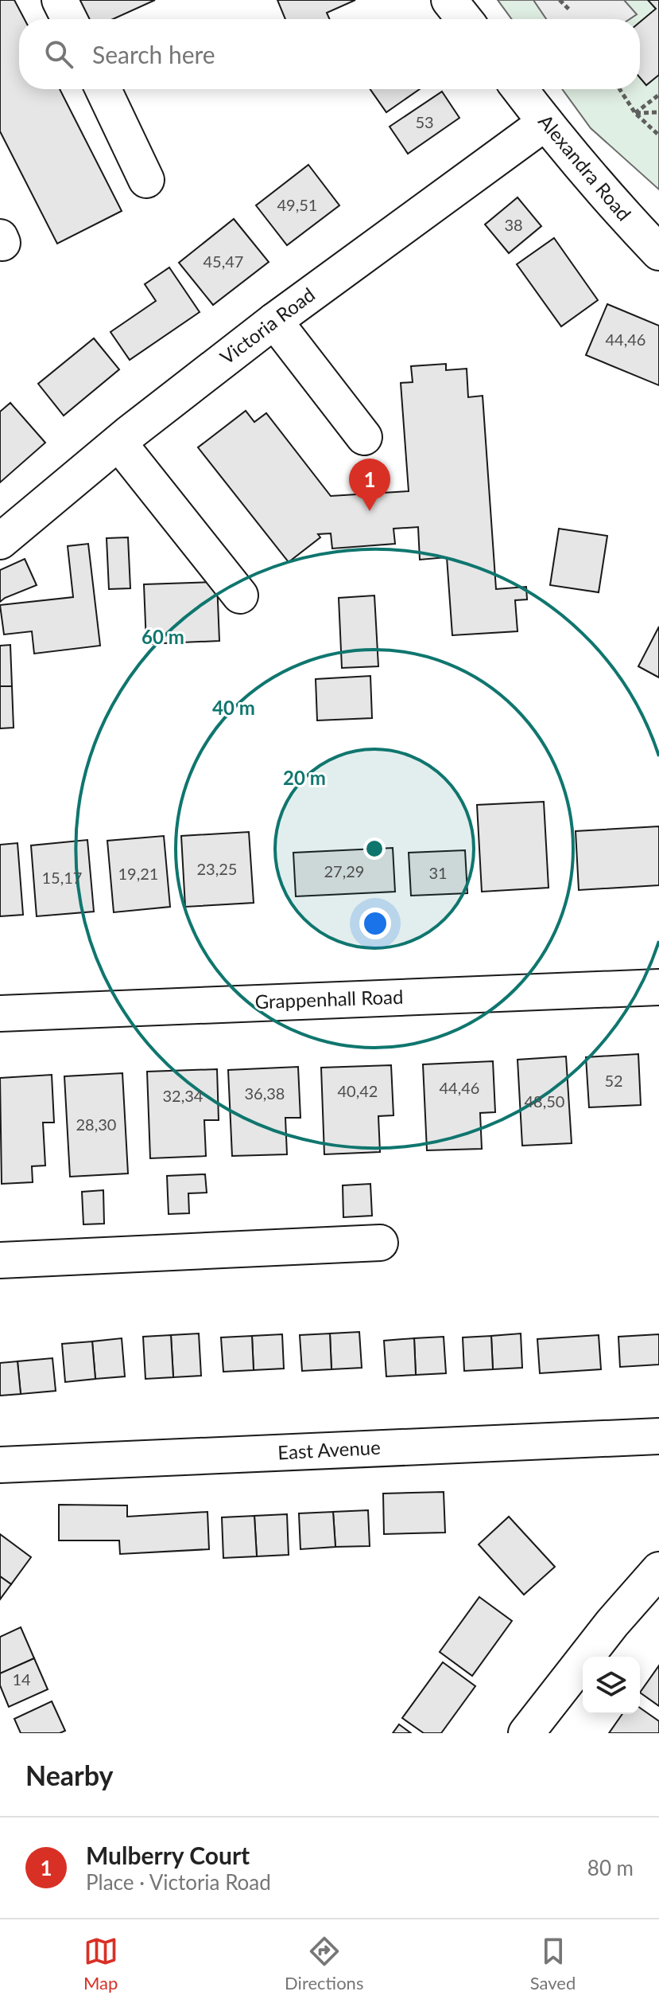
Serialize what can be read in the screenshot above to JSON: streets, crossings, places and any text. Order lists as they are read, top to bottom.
{
  "streets": {
    "street": [
      "Alexandra Road",
      "Victoria Road",
      "Grappenhall Road",
      "East Avenue"
    ]
  },
  "crossings": [
    ["Alexandra Road", "Victoria Road"]
  ],
  "house_numbers": [
    "53",
    "49,51",
    "38",
    "45,47",
    "44,46",
    "23,25",
    "27,29",
    "31",
    "19,21",
    "15,17",
    "52",
    "44,46",
    "40,42",
    "36,38",
    "32,34",
    "48,50",
    "28,30",
    "14"
  ],
  "page": {
    "search": "Search here",
    "pins": "1",
    "heading": "Nearby",
    "list": [
      {
        "mark": "1",
        "name": "Mulberry Court",
        "note": "Place · Victoria Road",
        "value": "80 m"
      }
    ],
    "nav": ["Map", "Directions", "Saved"]
  },
  "rings": ["60 m", "40 m", "20 m"]
}
